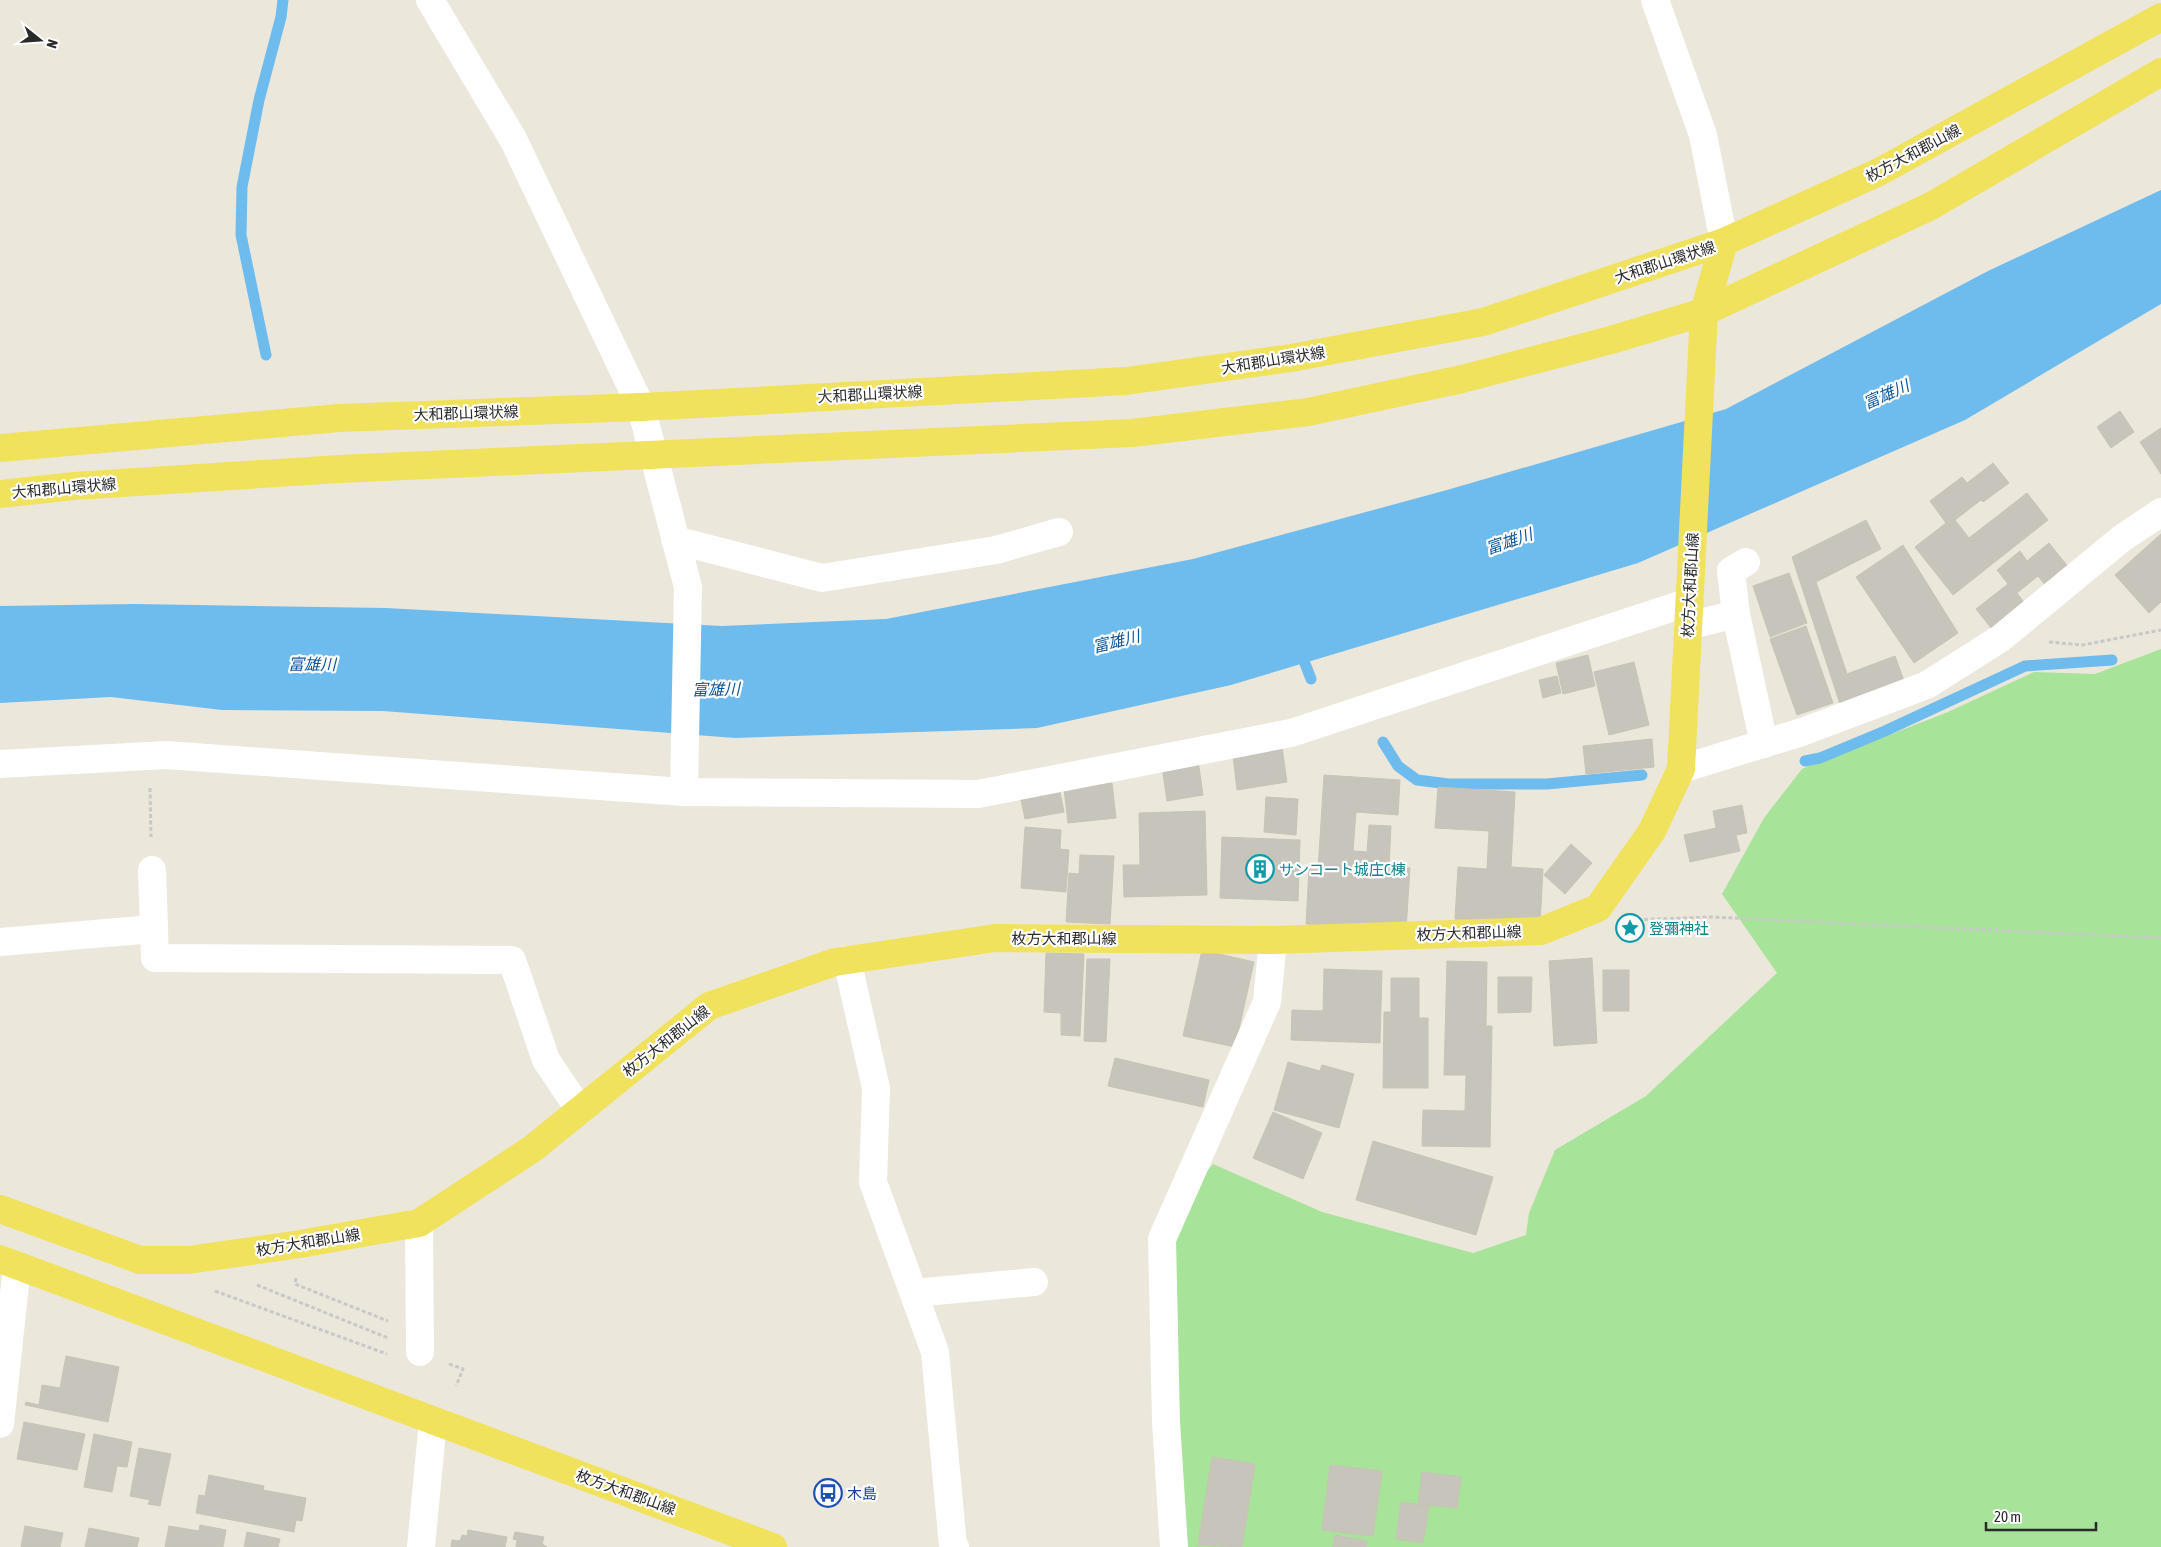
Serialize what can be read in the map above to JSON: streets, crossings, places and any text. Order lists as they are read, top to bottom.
{
  "streets": {
    "main road": ["枚方大和郡山線", "大和郡山環状線"]
  },
  "crossings": [
    ["枚方大和郡山線", "大和郡山環状線"]
  ],
  "water": ["富雄川"],
  "places": {
    "building": ["サンコート城庄C棟"],
    "place": ["登彌神社"],
    "bus stop": ["木島"]
  },
  "scale_bar": "20 m",
  "north": "right"
}
